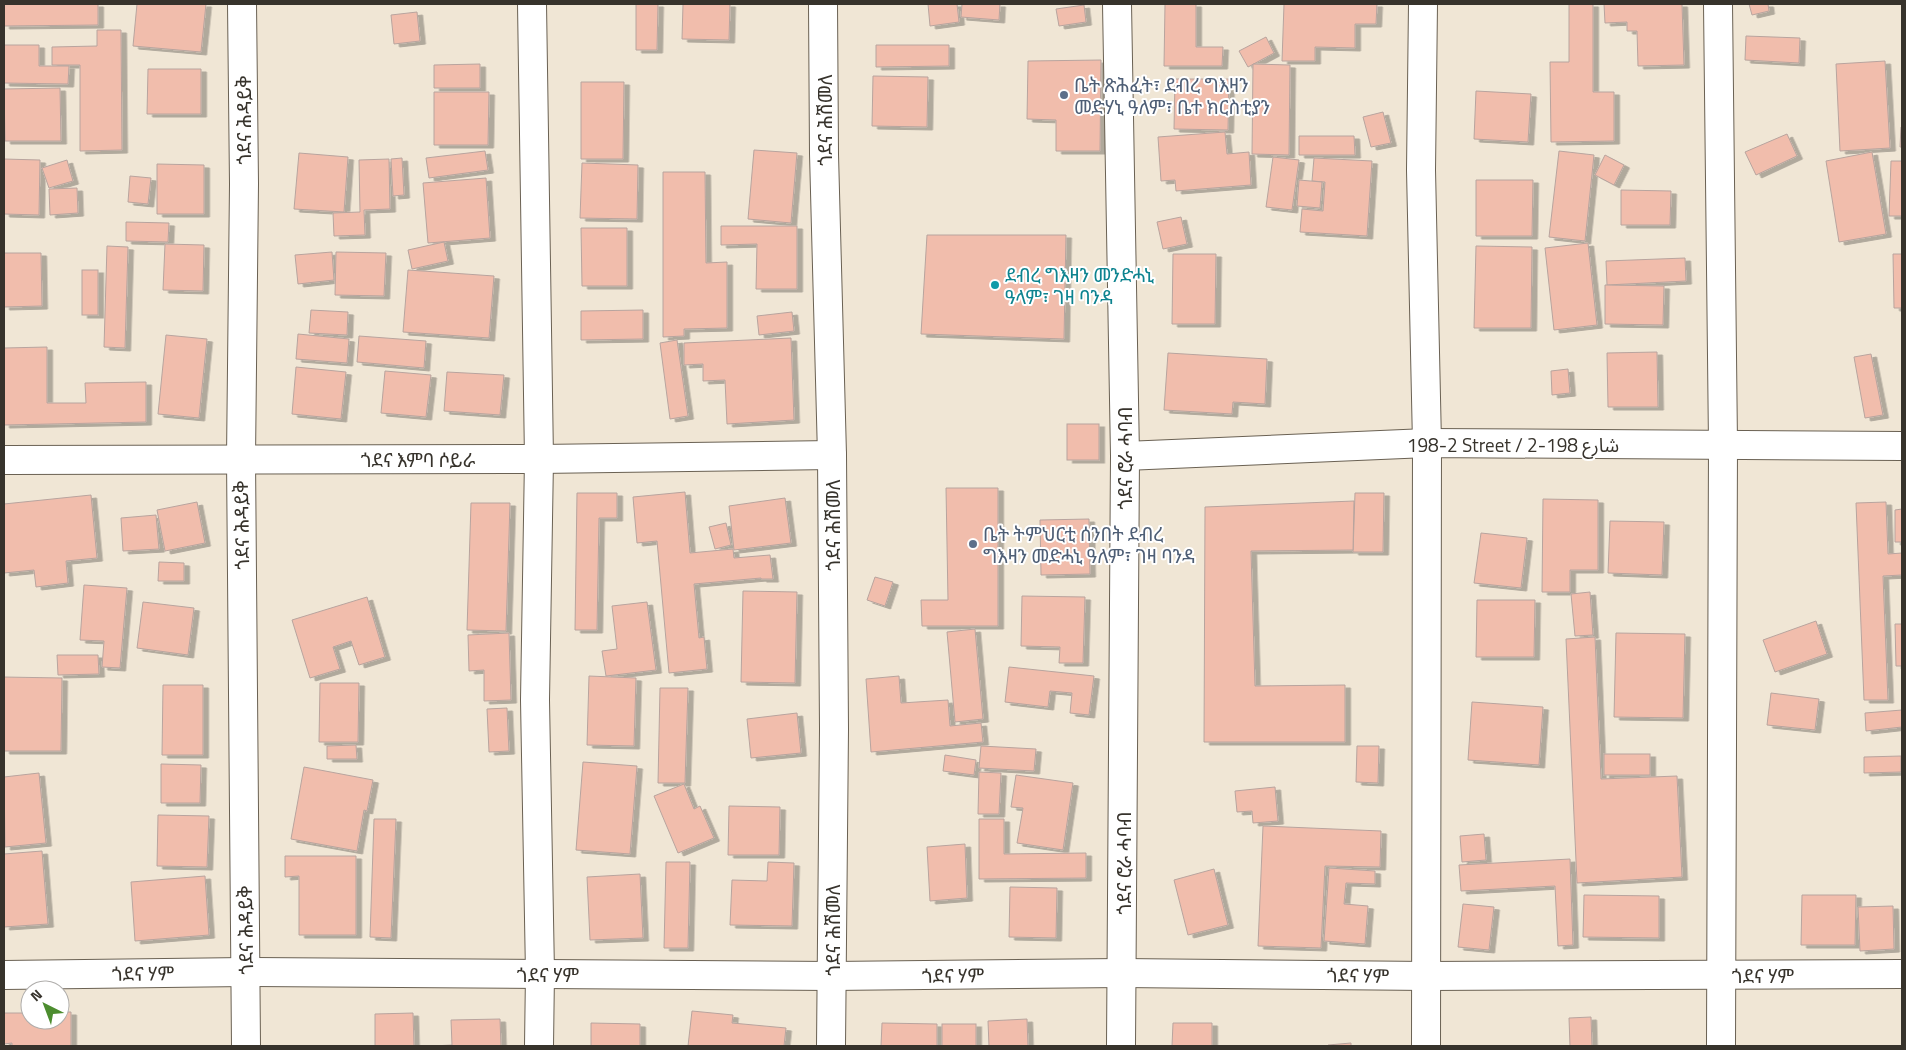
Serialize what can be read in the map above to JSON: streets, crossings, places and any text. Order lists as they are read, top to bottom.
{
  "streets": {
    "street": [
      "ጎደና ሕዳይቅ",
      "ጎደና ሕሽመለ",
      "198-2 Street / شارع 198-2",
      "ጎደና ሮራ ሓባብ",
      "ጎደና እምባ ሶይራ",
      "ጎደና ሃም"
    ]
  },
  "crossings": [
    ["ጎደና ሕዳይቅ", "ጎደና እምባ ሶይራ"],
    ["ጎደና ሕዳይቅ", "ጎደና ሃም"],
    ["ጎደና ሕሽመለ", "ጎደና እምባ ሶይራ"],
    ["ጎደና ሕሽመለ", "ጎደና ሃም"],
    ["198-2 Street / شارع 198-2", "ጎደና ሮራ ሓባብ"],
    ["ጎደና ሮራ ሓባብ", "ጎደና ሃም"]
  ],
  "places": ["ቤት ጽሕፈት፣ ደብረ ግእዛን መድሃኒ ዓለም፣ ቤተ ክርስቲያን", "ደብረ ግእዛን መንድሓኒ ዓላም፣ ገዛ ባንዳ", "ቤት ትምህርቲ ሰንበት ደብረ ግእዛን መድሓኒ ዓለም፣ ገዛ ባንዳ"],
  "north": "top left"
}
